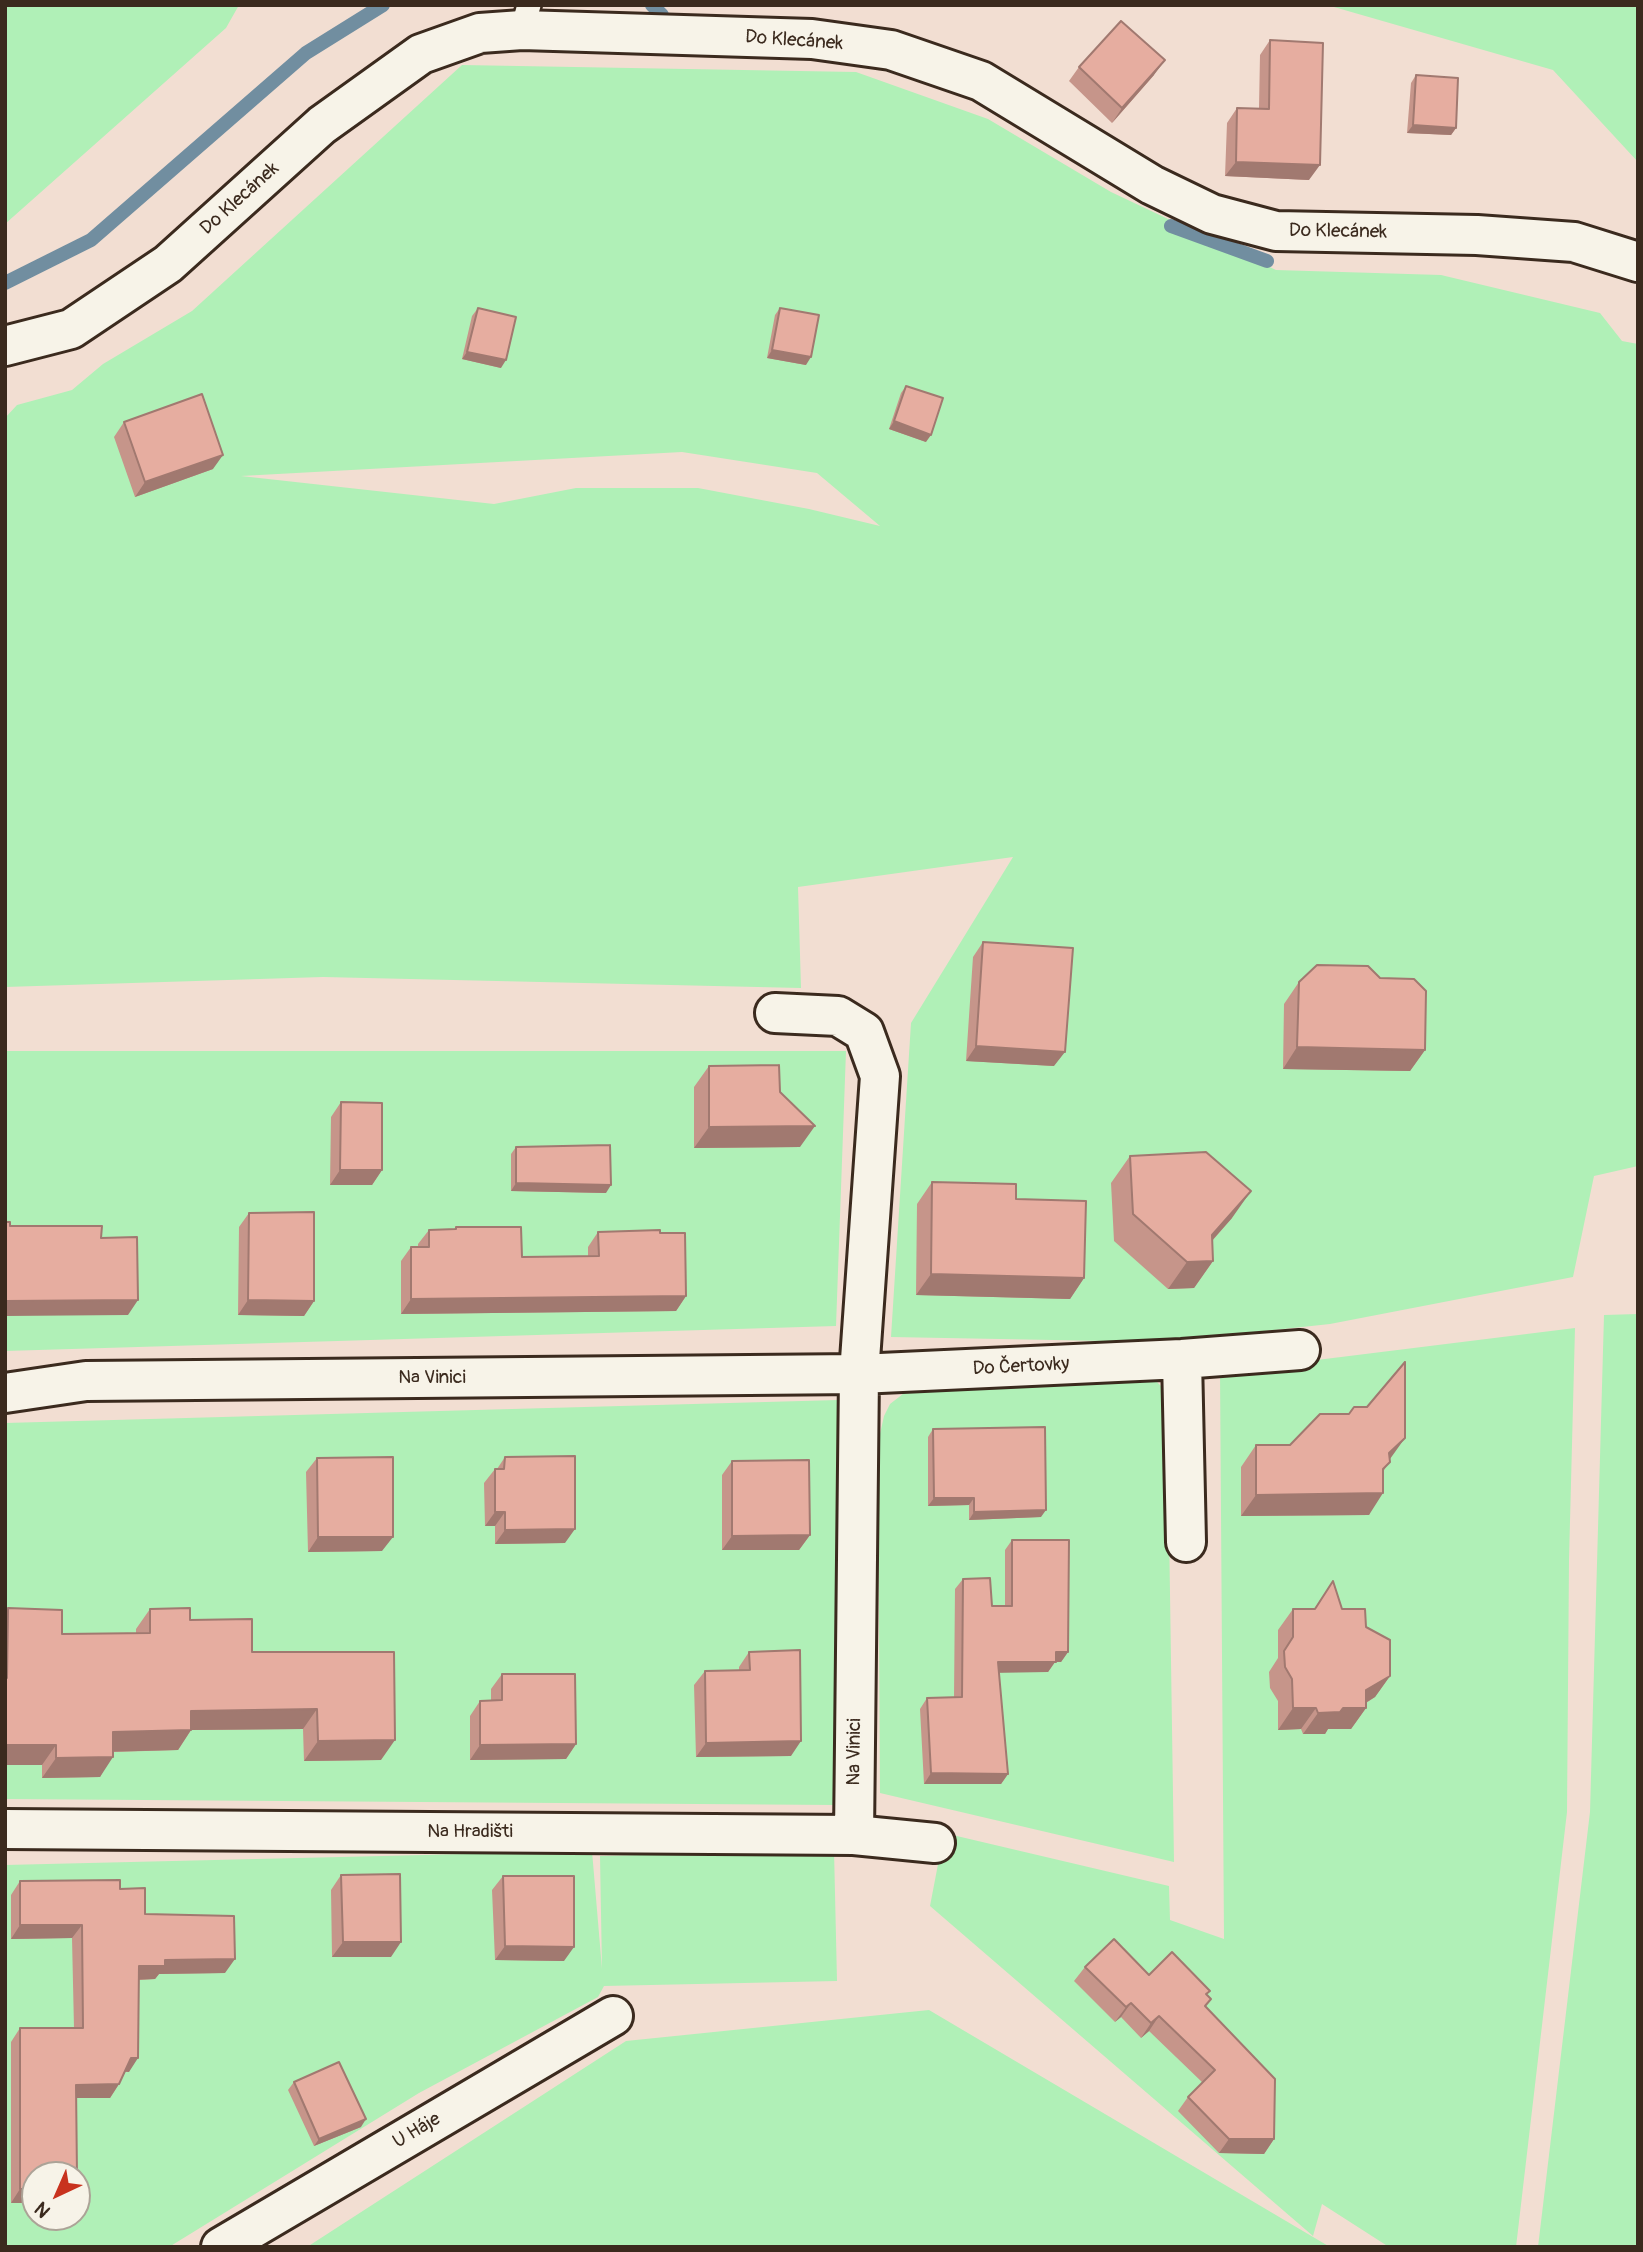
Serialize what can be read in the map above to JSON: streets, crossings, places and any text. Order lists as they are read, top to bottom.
{
  "streets": {
    "street": [
      "Do Klecánek",
      "Do Čertovky",
      "Na Vinici",
      "Na Hradišti",
      "U Háje"
    ]
  },
  "crossings": [
    ["Do Čertovky", "Na Vinici"],
    ["Na Vinici", "Na Hradišti"]
  ],
  "north": "bottom left"
}
